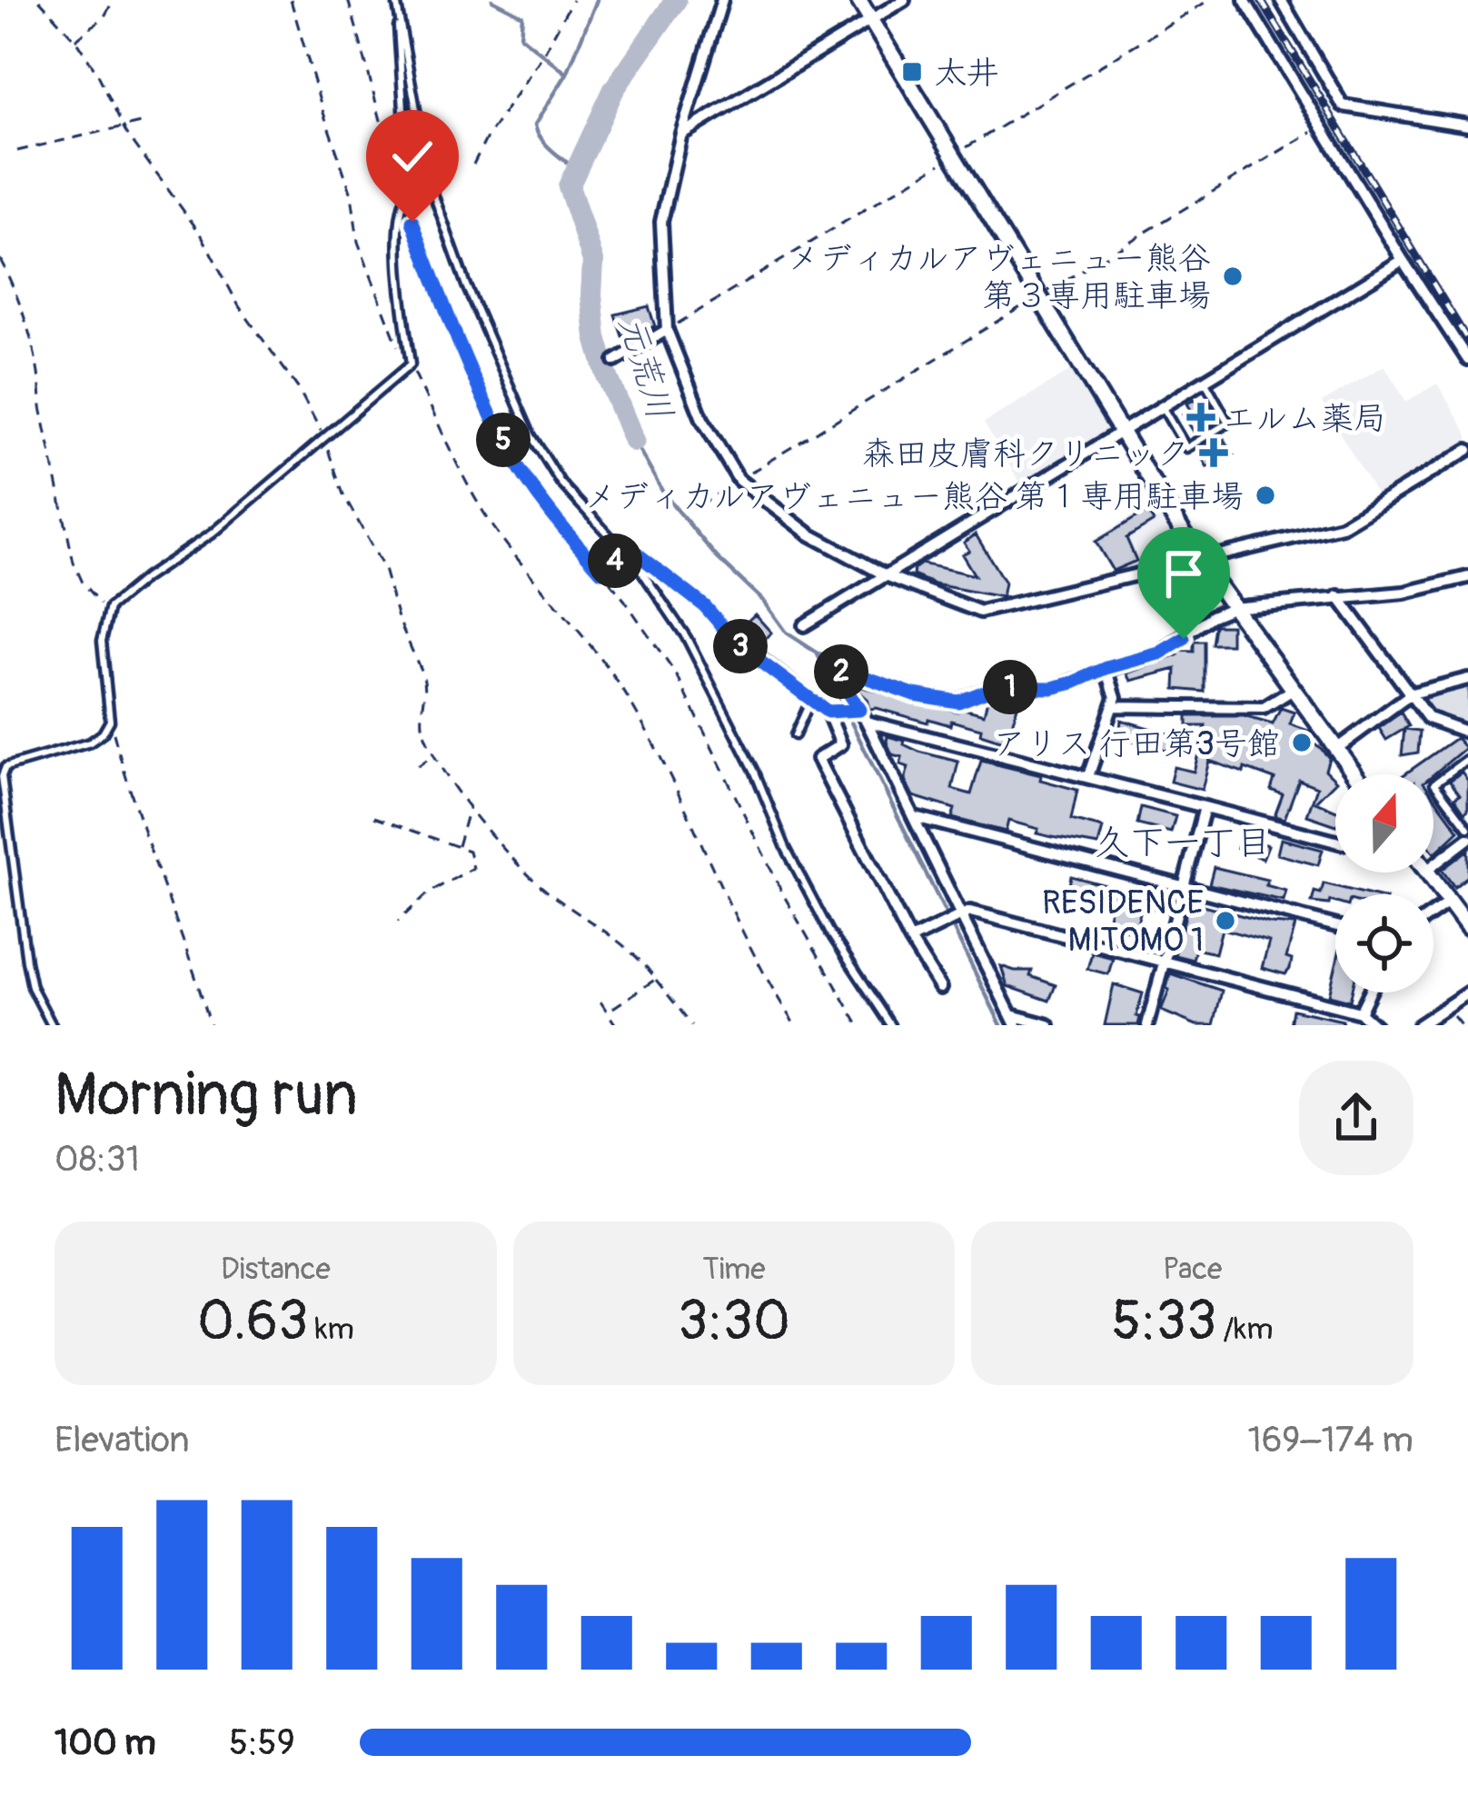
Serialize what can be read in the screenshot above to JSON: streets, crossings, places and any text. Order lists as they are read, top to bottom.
{
  "districts": ["久下一丁目"],
  "water": ["元荒川"],
  "places": {
    "transit": ["太井"],
    "other": [
      "メディカルアヴェニュー熊谷 第３専用駐車場",
      "メディカルアヴェニュー熊谷 第１専用駐車場",
      "アリス 行田第3号館",
      "RESIDENCE MITOMO 1"
    ],
    "health": ["エルム薬局", "森田皮膚科クリニック"]
  },
  "north": "top",
  "page": {
    "pins": [
      "5",
      "4",
      "3",
      "2",
      "1"
    ],
    "heading": ["Morning run", "08:31"],
    "stats": [
      ["Distance", "0.63 km"],
      ["Time", "3:30"],
      ["Pace", "5:33 /km"]
    ],
    "chart": ["Elevation", "169–174 m"],
    "list": [
      {
        "name": "100 m",
        "note": "5:59"
      }
    ]
  }
}
